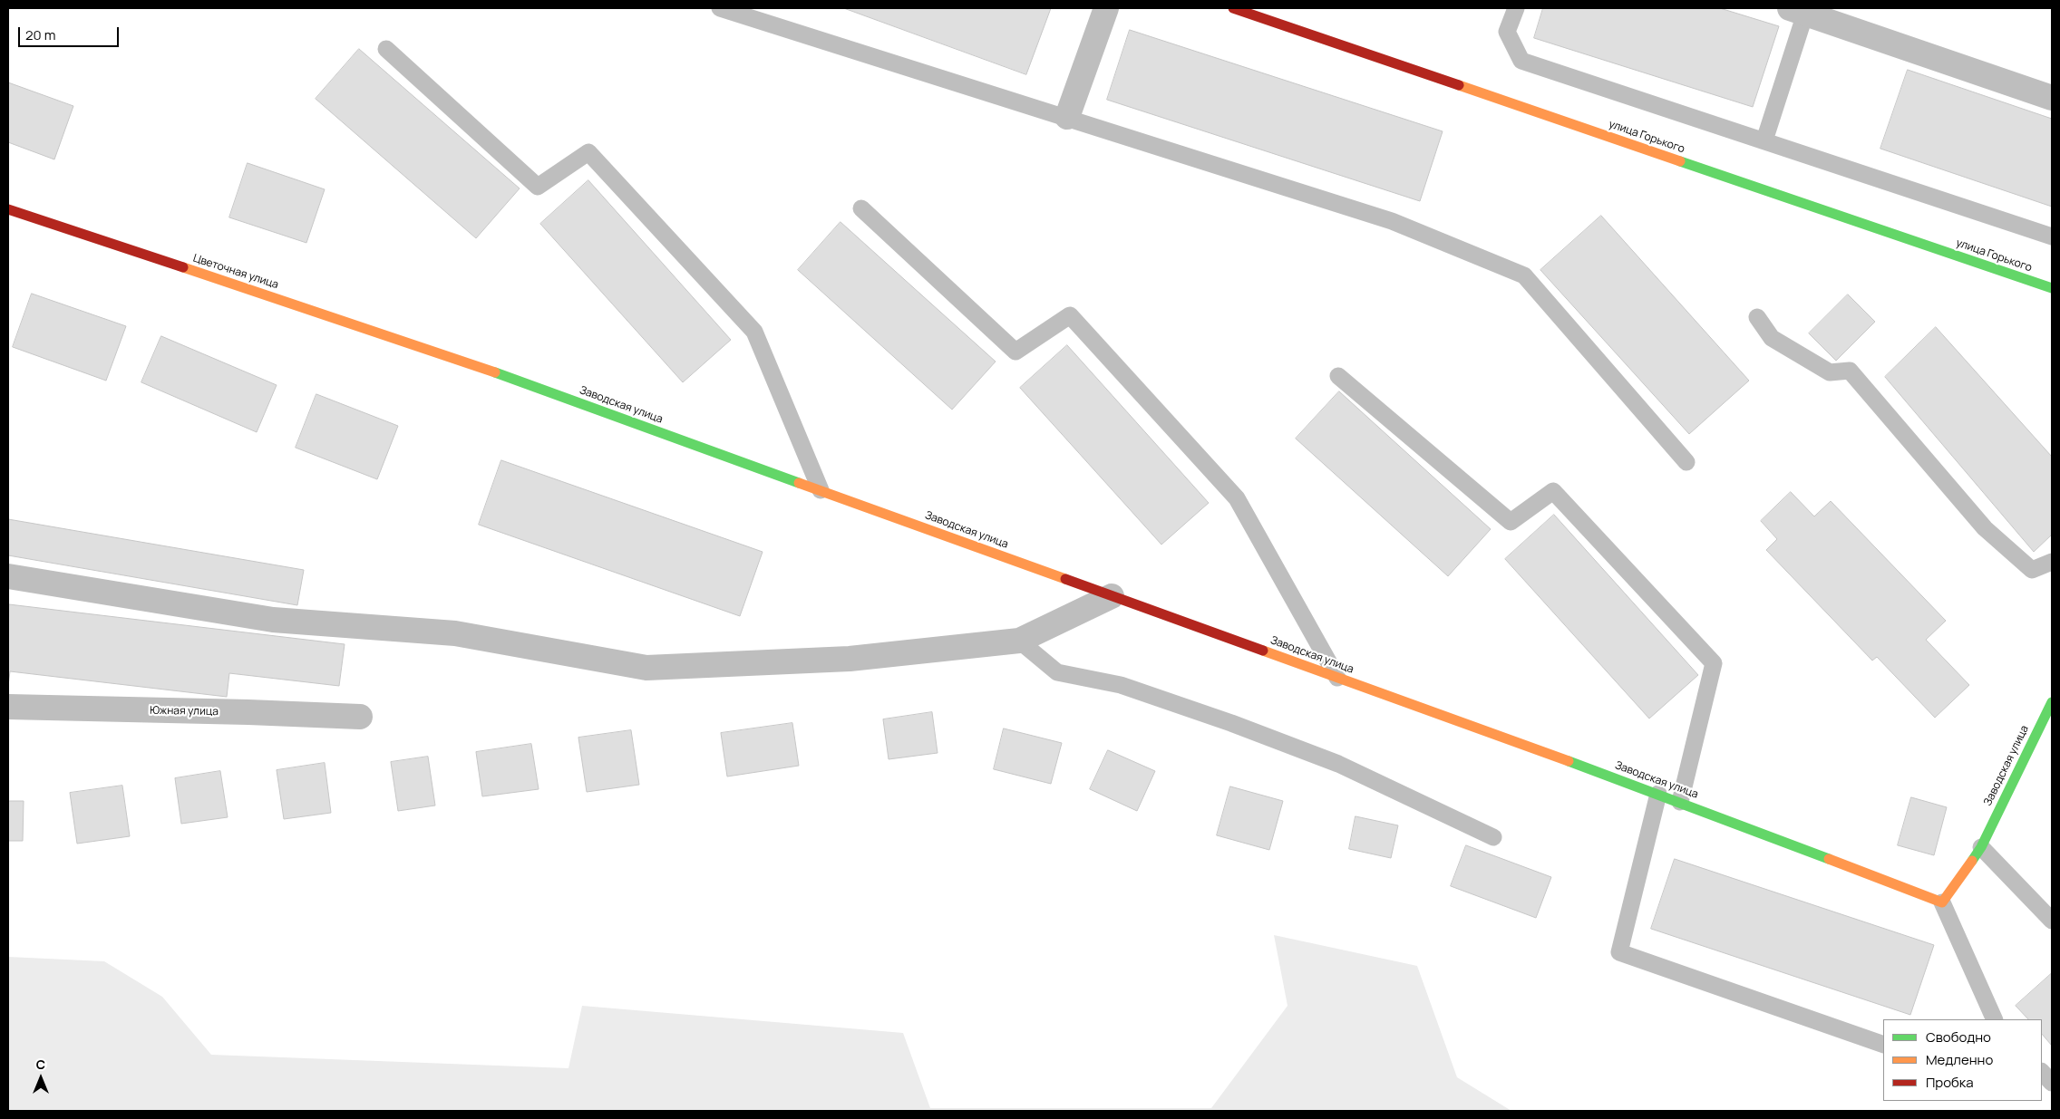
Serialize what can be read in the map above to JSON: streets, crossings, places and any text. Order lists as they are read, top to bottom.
{
  "streets": {
    "street": [
      "улица Горького",
      "Цветочная улица",
      "Заводская улица",
      "Южная улица"
    ]
  },
  "crossings": [
    ["Цветочная улица", "Заводская улица"]
  ],
  "legend": ["Свободно", "Медленно", "Пробка"],
  "scale_bar": "20 m",
  "north": "top"
}
